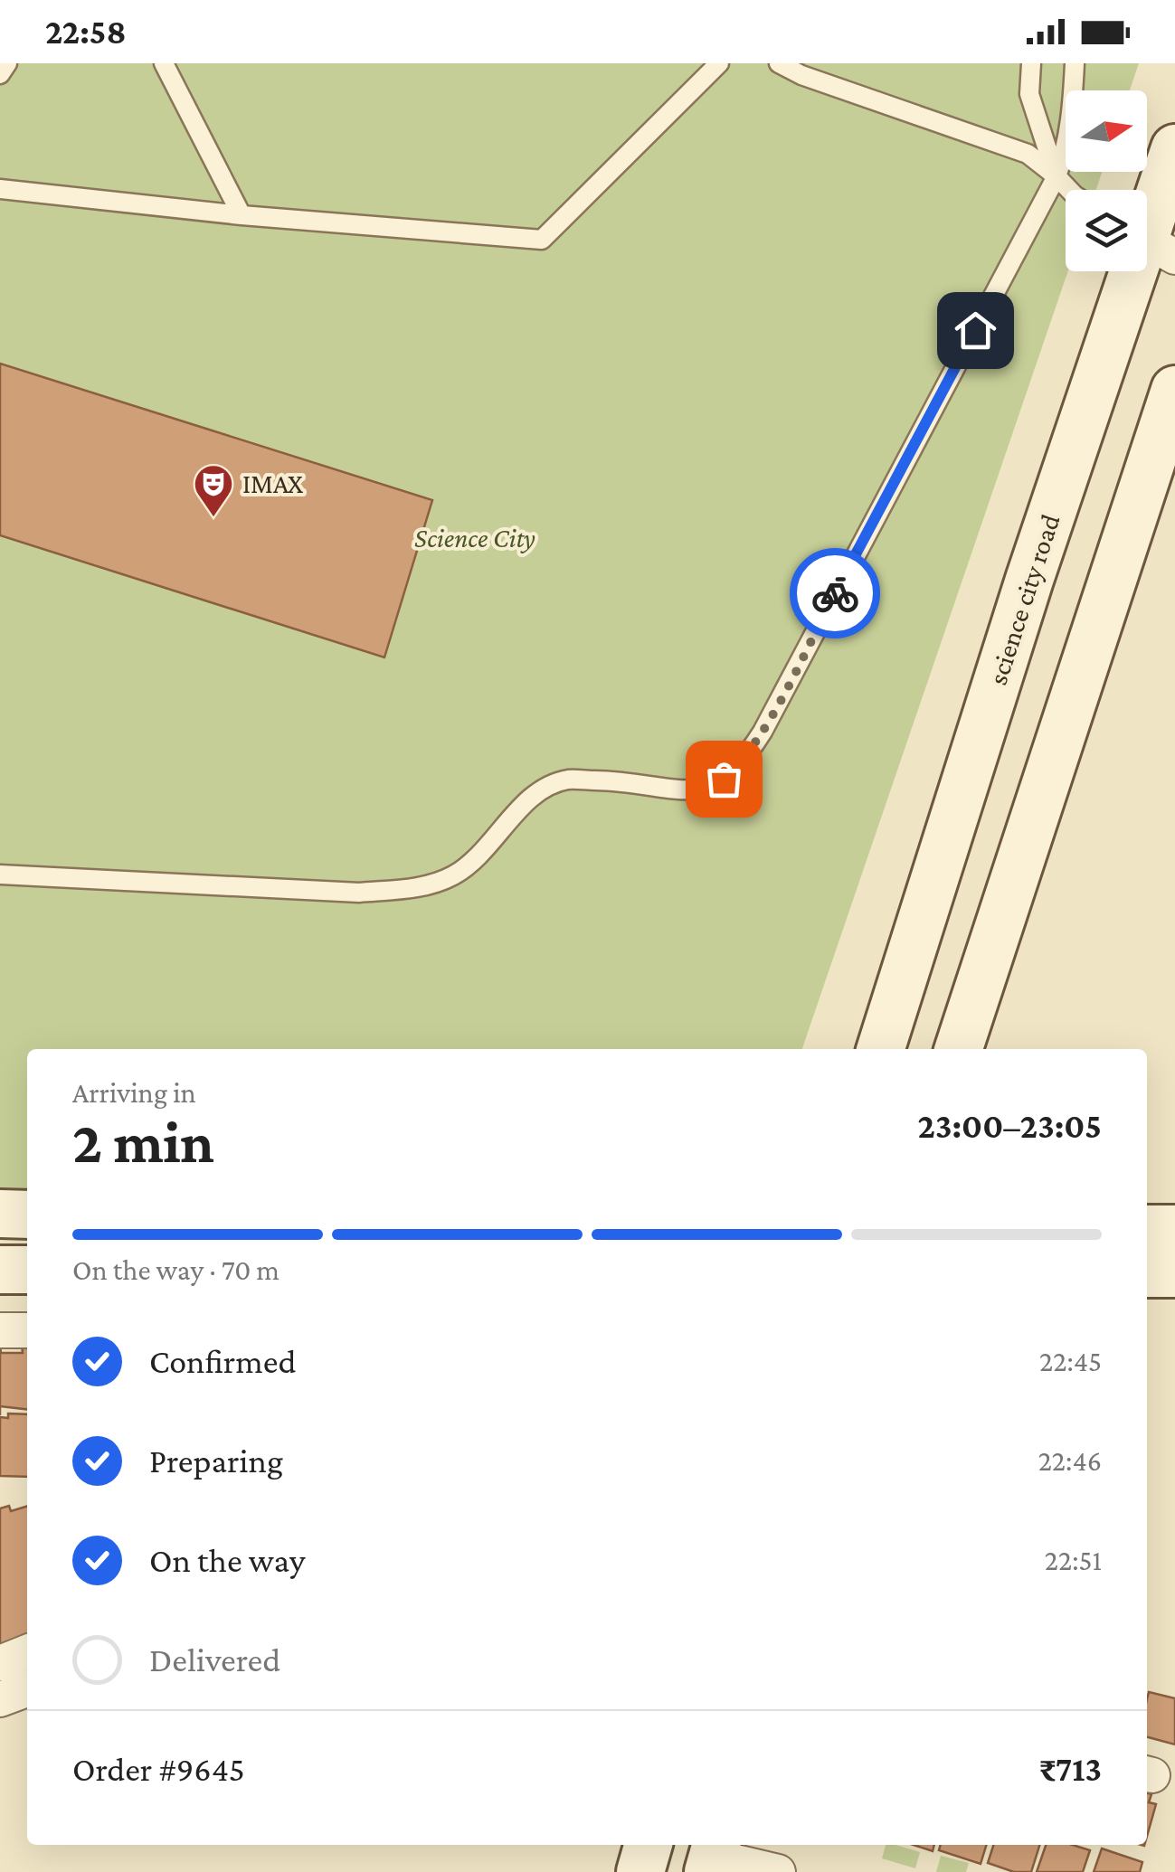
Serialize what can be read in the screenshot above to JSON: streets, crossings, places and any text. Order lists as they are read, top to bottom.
{
  "streets": {
    "main road": ["science city road"]
  },
  "parks": ["Science City"],
  "places": {
    "theatre": ["IMAX"]
  },
  "north": "right",
  "page": {
    "status": "22:58",
    "heading": ["2 min", "Arriving in", "23:00–23:05"],
    "panel": ["Order #9645", "₹713"],
    "bar": "On the way · 70 m",
    "list": [
      ["Confirmed", "22:45"],
      ["Preparing", "22:46"],
      ["On the way", "22:51"],
      "Delivered"
    ]
  }
}
